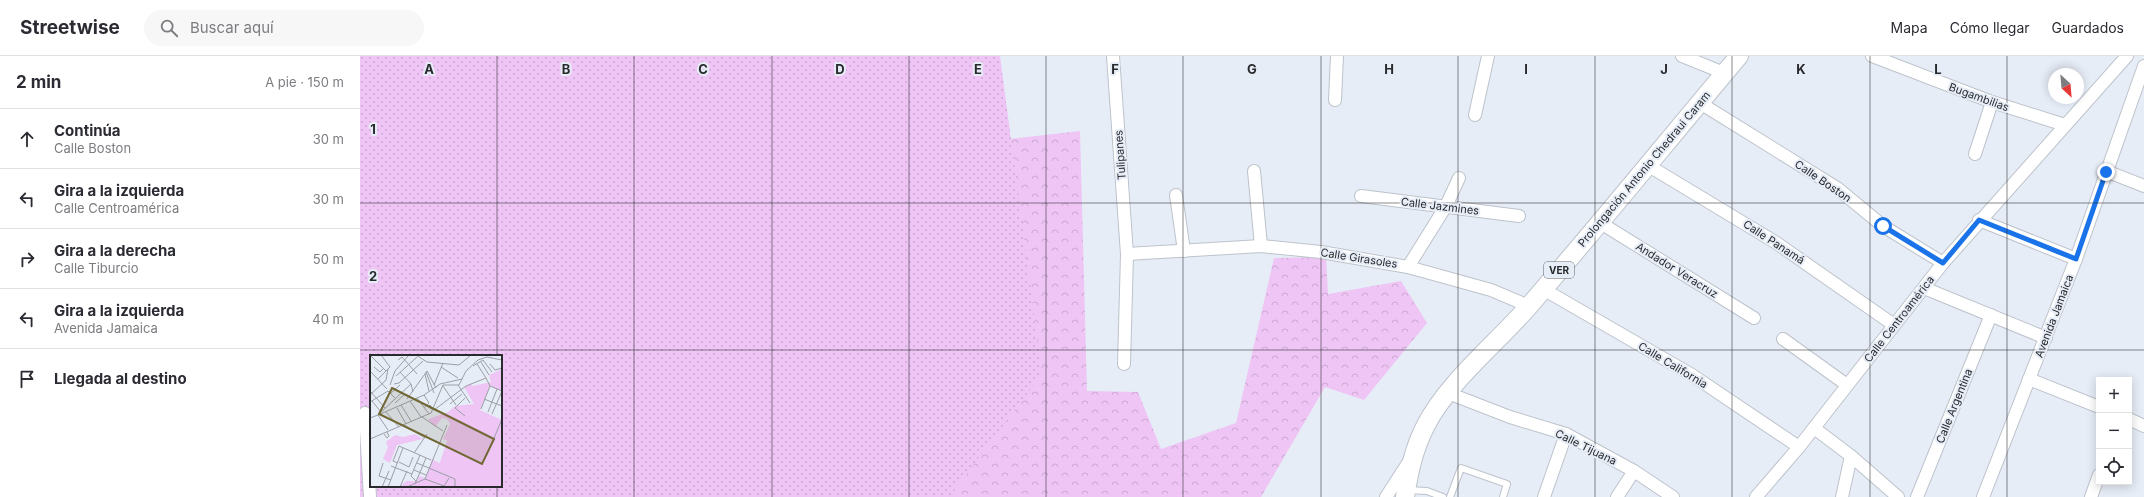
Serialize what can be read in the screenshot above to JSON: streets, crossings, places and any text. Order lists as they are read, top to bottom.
{
  "streets": {
    "main road": ["Prolongación Antonio Chedraui Caram", "VER"],
    "street": [
      "Bugambilias",
      "Tulipanes",
      "Calle Boston",
      "Calle Jazmines",
      "Calle Panamá",
      "Calle Girasoles",
      "Andador Veracruz",
      "Avenida Jamaica",
      "Calle Centroamérica",
      "Calle California",
      "Calle Argentina",
      "Calle Tijuana"
    ]
  },
  "crossings": [
    ["Bugambilias", "Calle Centroamérica"],
    ["Tulipanes", "Calle Girasoles"],
    ["Prolongación Antonio Chedraui Caram", "Calle Boston"],
    ["Prolongación Antonio Chedraui Caram", "Calle Panamá"],
    ["Prolongación Antonio Chedraui Caram", "Calle Girasoles"],
    ["Prolongación Antonio Chedraui Caram", "Andador Veracruz"],
    ["Prolongación Antonio Chedraui Caram", "Calle California"],
    ["Prolongación Antonio Chedraui Caram", "Calle Tijuana"],
    ["Calle Boston", "Calle Centroamérica"],
    ["Calle Panamá", "Calle Centroamérica"],
    ["Calle Centroamérica", "Calle California"]
  ],
  "north": "bottom right",
  "page": {
    "header": "Streetwise",
    "search": "Buscar aquí",
    "nav": ["Mapa", "Cómo llegar", "Guardados"],
    "heading": ["2 min", "A pie · 150 m"],
    "list": [
      ["Continúa", "Calle Boston", "30 m"],
      ["Gira a la izquierda", "Calle Centroamérica", "30 m"],
      ["Gira a la derecha", "Calle Tiburcio", "50 m"],
      ["Gira a la izquierda", "Avenida Jamaica", "40 m"],
      "Llegada al destino"
    ],
    "map_buttons": ["+", "−"]
  },
  "grid": {
    "columns": [
      "A",
      "B",
      "C",
      "D",
      "E",
      "F",
      "G",
      "H",
      "I",
      "J",
      "K",
      "L"
    ],
    "rows": ["1", "2"]
  }
}
